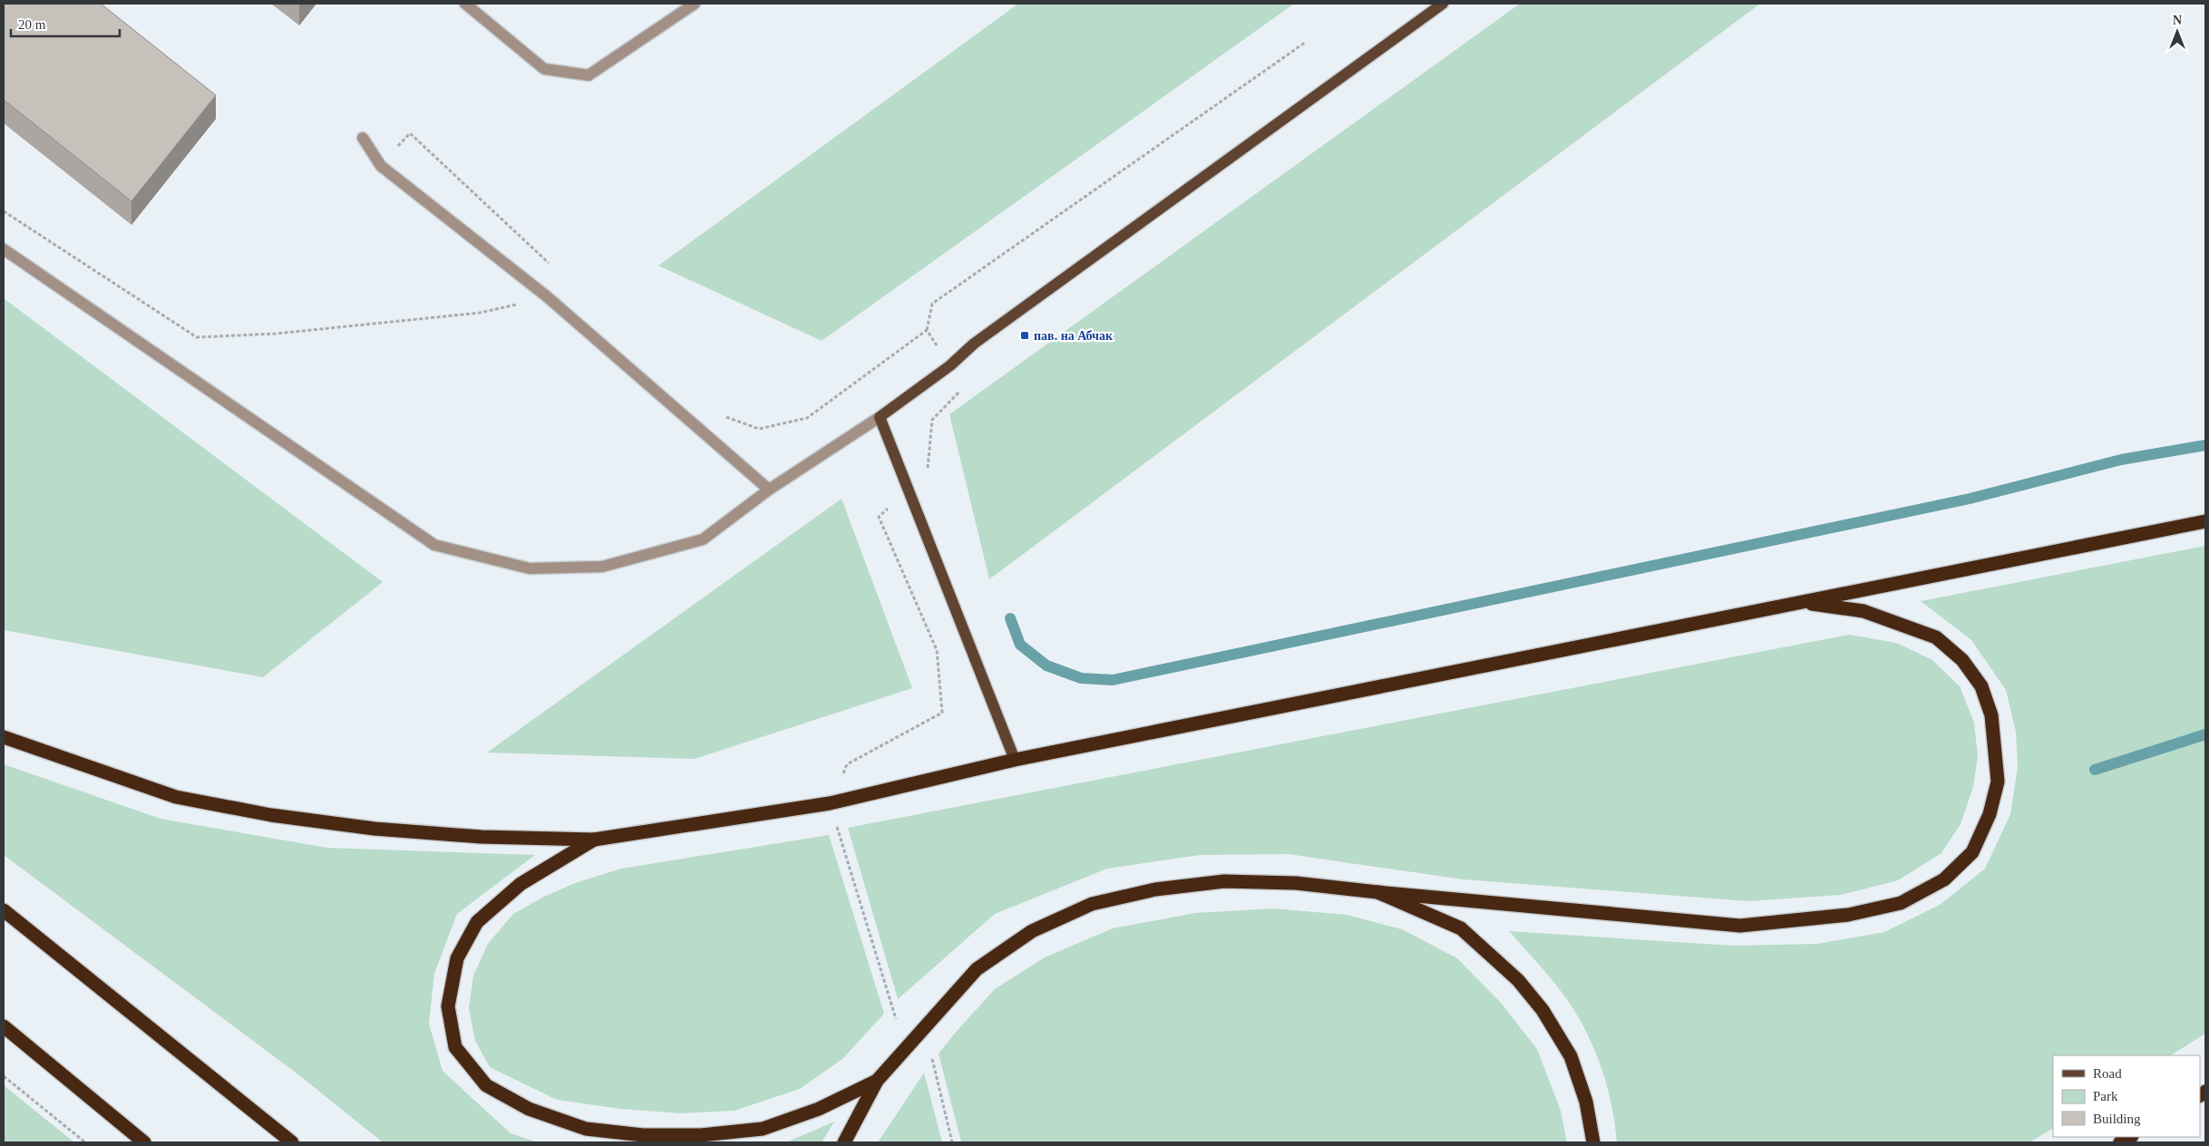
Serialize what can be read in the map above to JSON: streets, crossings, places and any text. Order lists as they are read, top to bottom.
{
  "places": {
    "transit": ["пав. на Абчак"]
  },
  "legend": ["Road", "Park", "Building"],
  "scale_bar": "20 m",
  "north": "top"
}
